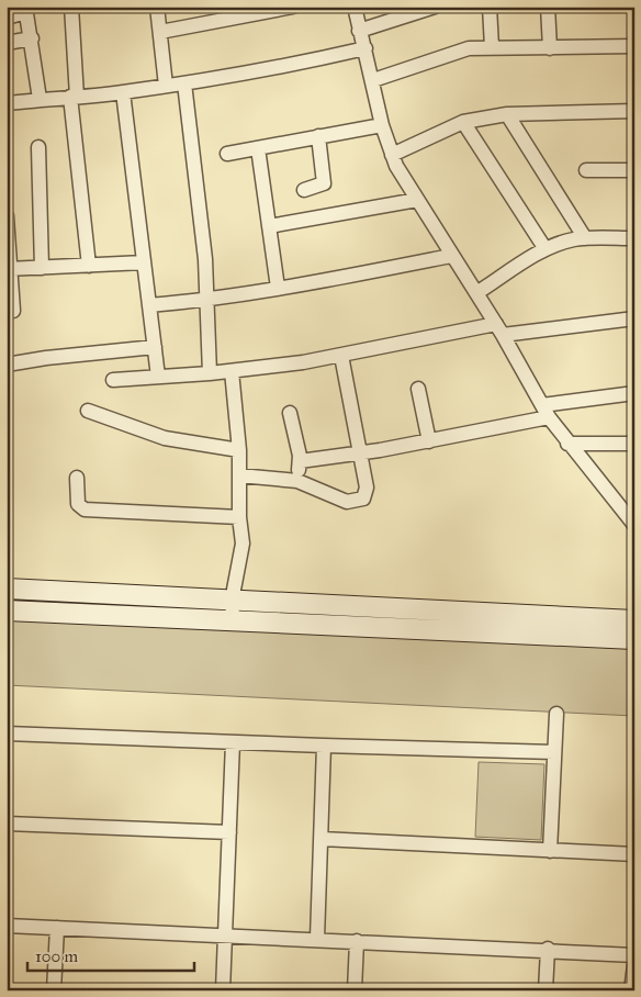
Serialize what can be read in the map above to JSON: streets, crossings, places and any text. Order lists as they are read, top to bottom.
{
  "scale_bar": "100 m"
}
